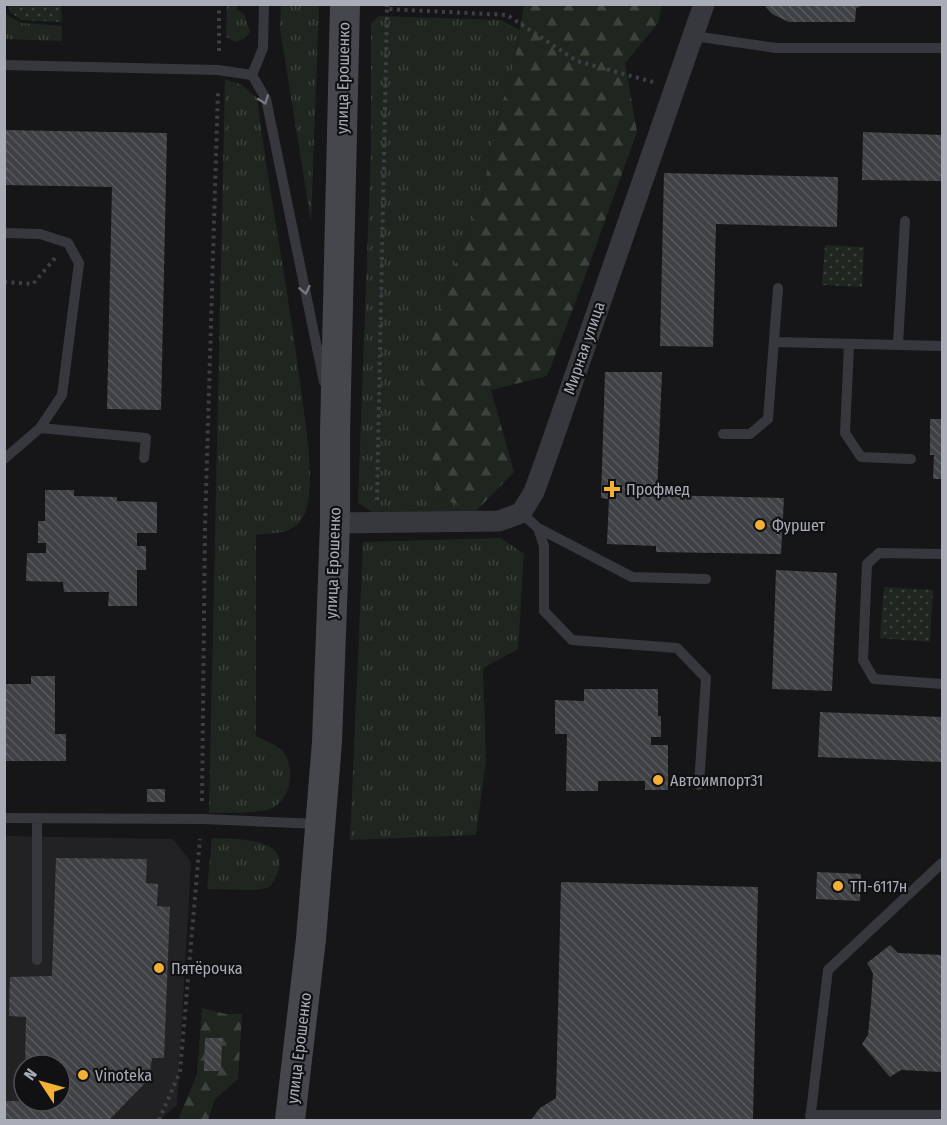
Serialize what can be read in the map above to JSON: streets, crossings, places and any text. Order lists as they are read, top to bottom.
{
  "streets": {
    "main road": ["улица Ерошенко"],
    "street": ["Мирная улица"]
  },
  "places": {
    "health": ["Профмед"],
    "other": [
      "Фуршет",
      "Автоимпорт31",
      "ТП-6117н",
      "Пятёрочка",
      "Vinoteka"
    ]
  },
  "north": "top left"
}
